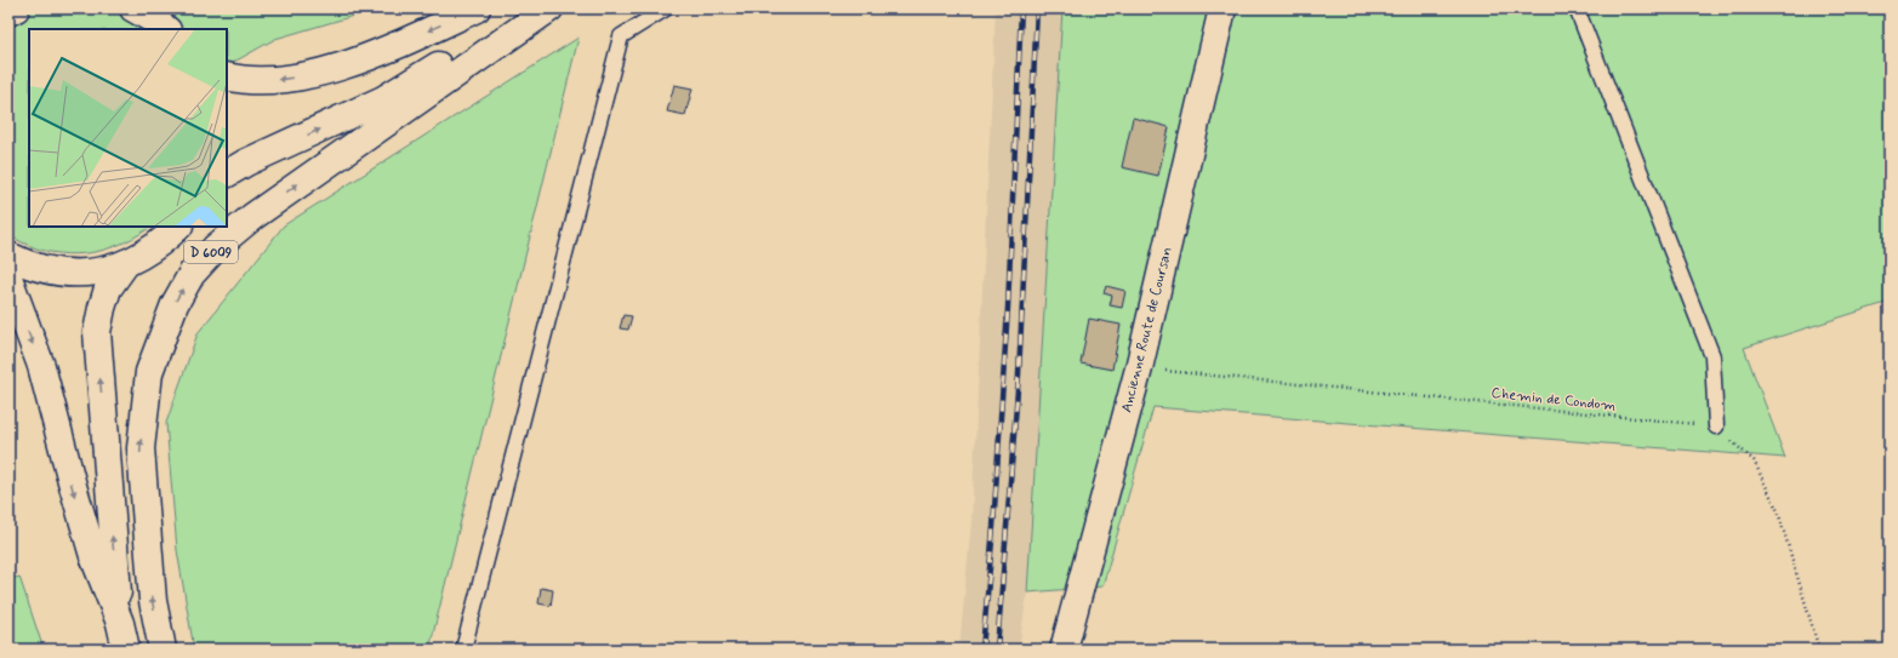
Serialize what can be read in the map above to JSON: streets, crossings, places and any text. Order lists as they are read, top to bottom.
{
  "streets": {
    "main road": ["D 6009", "Ancienne Route de Coursan"],
    "path": ["Chemin de Condom"]
  },
  "crossings": [
    ["Ancienne Route de Coursan", "Chemin de Condom"]
  ]
}
